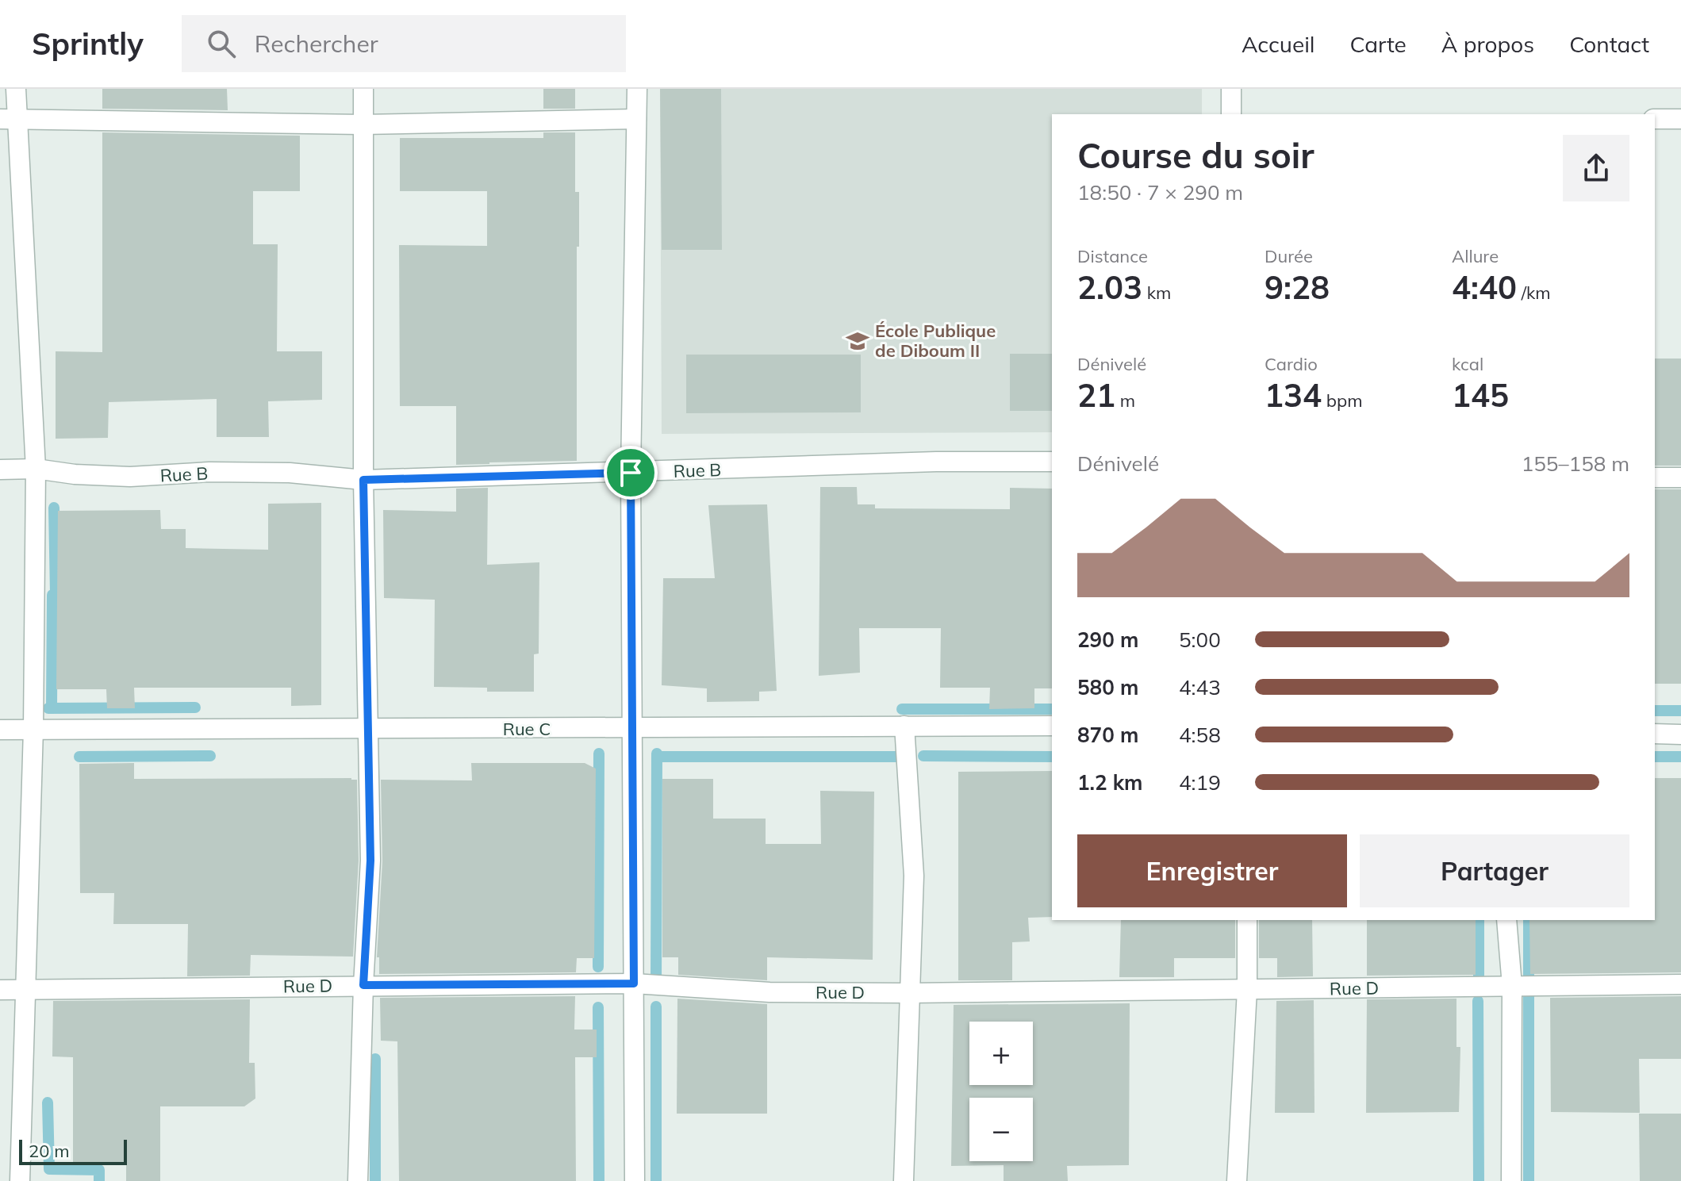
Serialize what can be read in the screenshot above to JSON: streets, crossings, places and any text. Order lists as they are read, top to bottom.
{
  "streets": {
    "street": ["Rue B", "Rue C", "Rue D"]
  },
  "places": {
    "school or university": ["École Publique de Diboum II"]
  },
  "scale_bar": "20 m",
  "page": {
    "header": "Sprintly",
    "search": "Rechercher",
    "nav": [
      "Accueil",
      "Carte",
      "À propos",
      "Contact"
    ],
    "heading": ["Course du soir", "18:50 · 7 × 290 m"],
    "stats": [
      ["Distance", "2.03 km"],
      ["Durée", "9:28"],
      ["Allure", "4:40 /km"],
      ["Dénivelé", "21 m"],
      ["Cardio", "134 bpm"],
      ["kcal", "145"]
    ],
    "chart": ["Dénivelé", "155–158 m"],
    "list": [
      {
        "name": "290 m",
        "note": "5:00"
      },
      {
        "name": "580 m",
        "note": "4:43"
      },
      {
        "name": "870 m",
        "note": "4:58"
      },
      {
        "name": "1.2 km",
        "note": "4:19"
      }
    ],
    "buttons": ["Enregistrer", "Partager"],
    "map_buttons": ["+", "−"],
    "scale": "20 m"
  }
}
